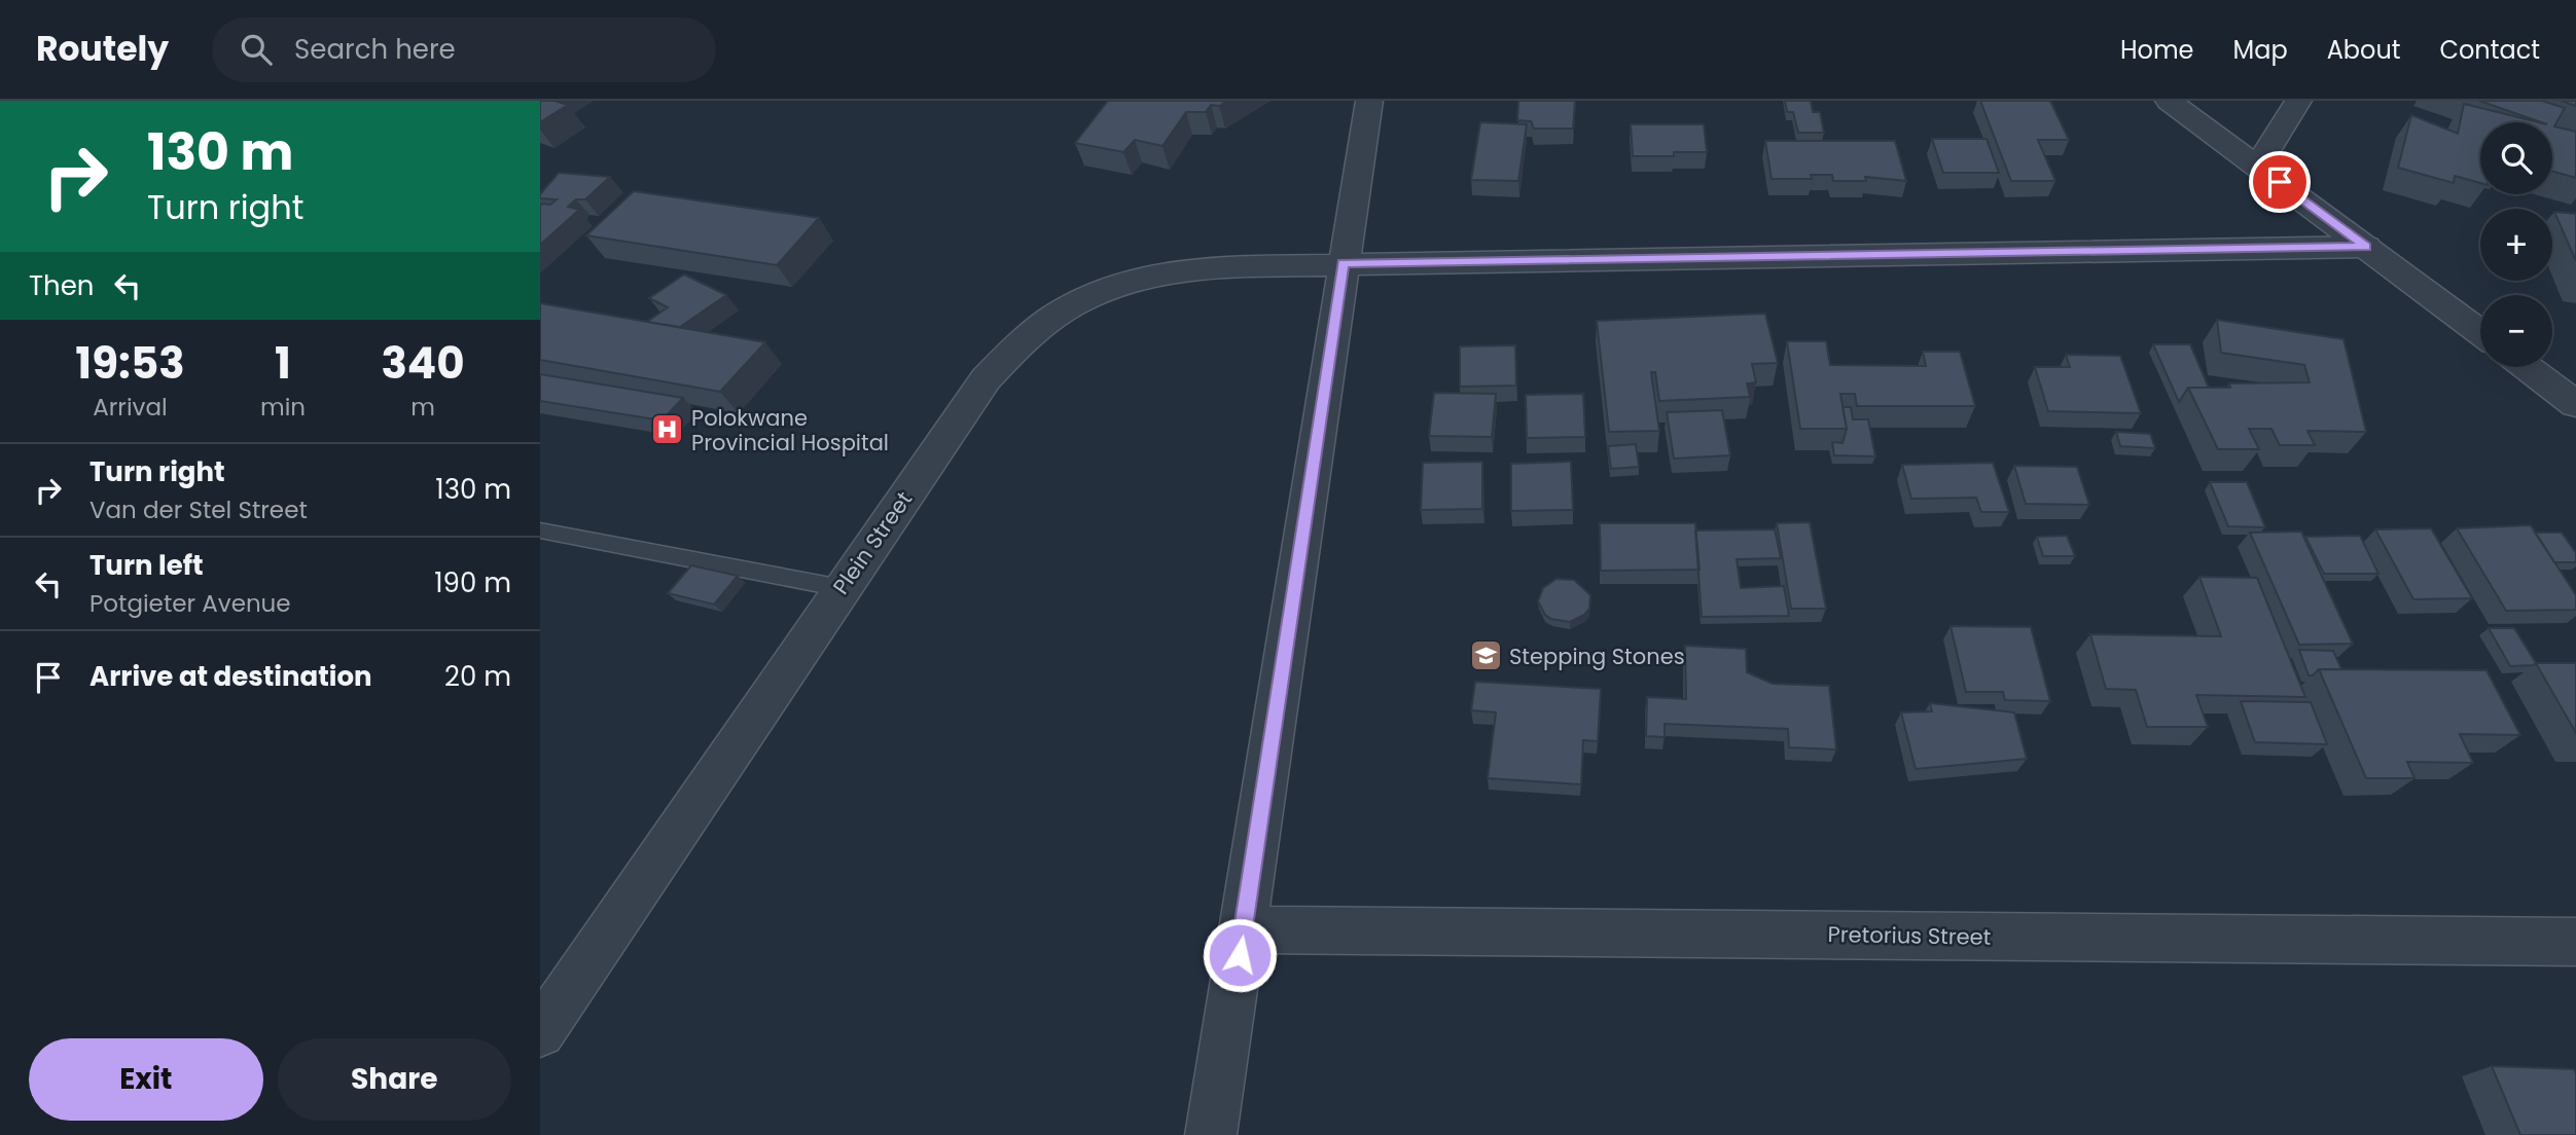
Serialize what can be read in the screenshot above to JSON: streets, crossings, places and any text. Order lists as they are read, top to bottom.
{
  "streets": {
    "street": ["Plein Street", "Pretorius Street"]
  },
  "places": {
    "hospital": ["Polokwane Provincial Hospital"],
    "school or university": ["Stepping Stones"]
  },
  "page": {
    "header": "Routely",
    "search": "Search here",
    "nav": [
      "Home",
      "Map",
      "About",
      "Contact"
    ],
    "turn": ["130 m", "Turn right"],
    "map_buttons": ["+", "−"],
    "then": "Then",
    "eta": [
      "19:53",
      "Arrival",
      "1",
      "min",
      "340",
      "m"
    ],
    "list": [
      {
        "name": "Turn right",
        "note": "Van der Stel Street",
        "value": "130 m"
      },
      {
        "name": "Turn left",
        "note": "Potgieter Avenue",
        "value": "190 m"
      },
      {
        "name": "Arrive at destination",
        "value": "20 m"
      }
    ],
    "buttons": ["Exit", "Share"]
  }
}
